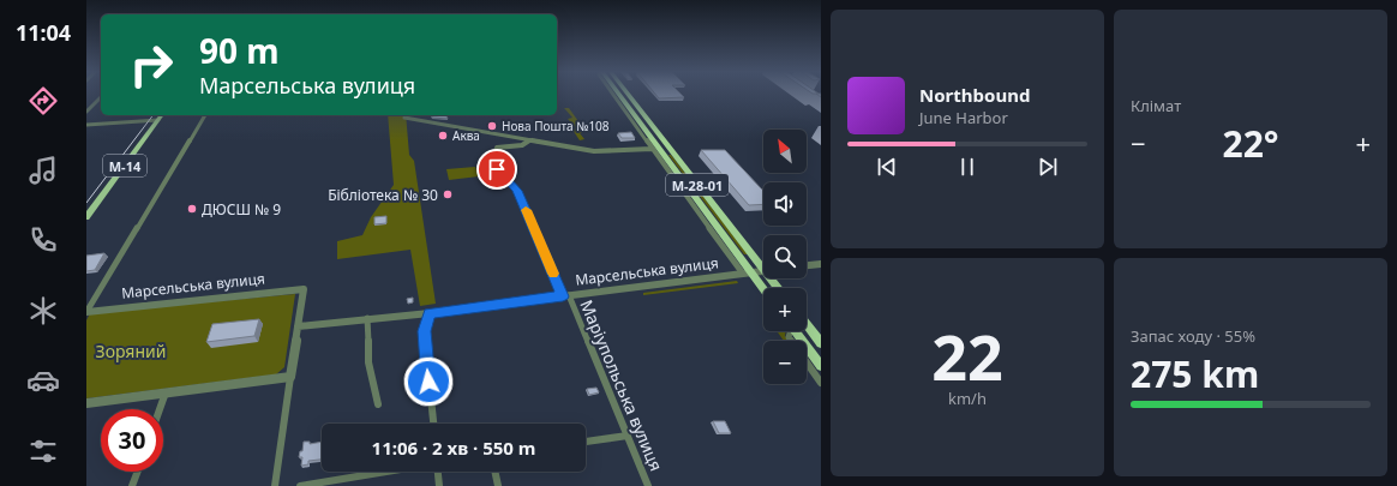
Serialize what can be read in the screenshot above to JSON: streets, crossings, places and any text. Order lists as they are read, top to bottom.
{
  "streets": {
    "highway": ["М-28-01"],
    "main road": ["М-14"],
    "street": ["Марсельська вулиця", "Маріупольська вулиця"]
  },
  "crossings": [
    ["М-28-01", "Марсельська вулиця"],
    ["Марсельська вулиця", "Маріупольська вулиця"]
  ],
  "parks": ["Зоряний"],
  "places": [
    "Нова Пошта №108",
    "Аква",
    "Бібліотека № 30",
    "ДЮСШ № 9"
  ],
  "north": "top left",
  "page": {
    "tabs": "11:04",
    "tile": [
      "Клімат",
      ["22", "km/h"],
      ["Запас ходу · 55%", "275 km"]
    ],
    "turn": ["90 m", "Марсельська вулиця"],
    "song": ["Northbound", "June Harbor"],
    "heat": ["−", "22°", "+"],
    "map_buttons": ["+", "−"],
    "limit": "30",
    "trip": "11:06 · 2 хв · 550 m"
  }
}
